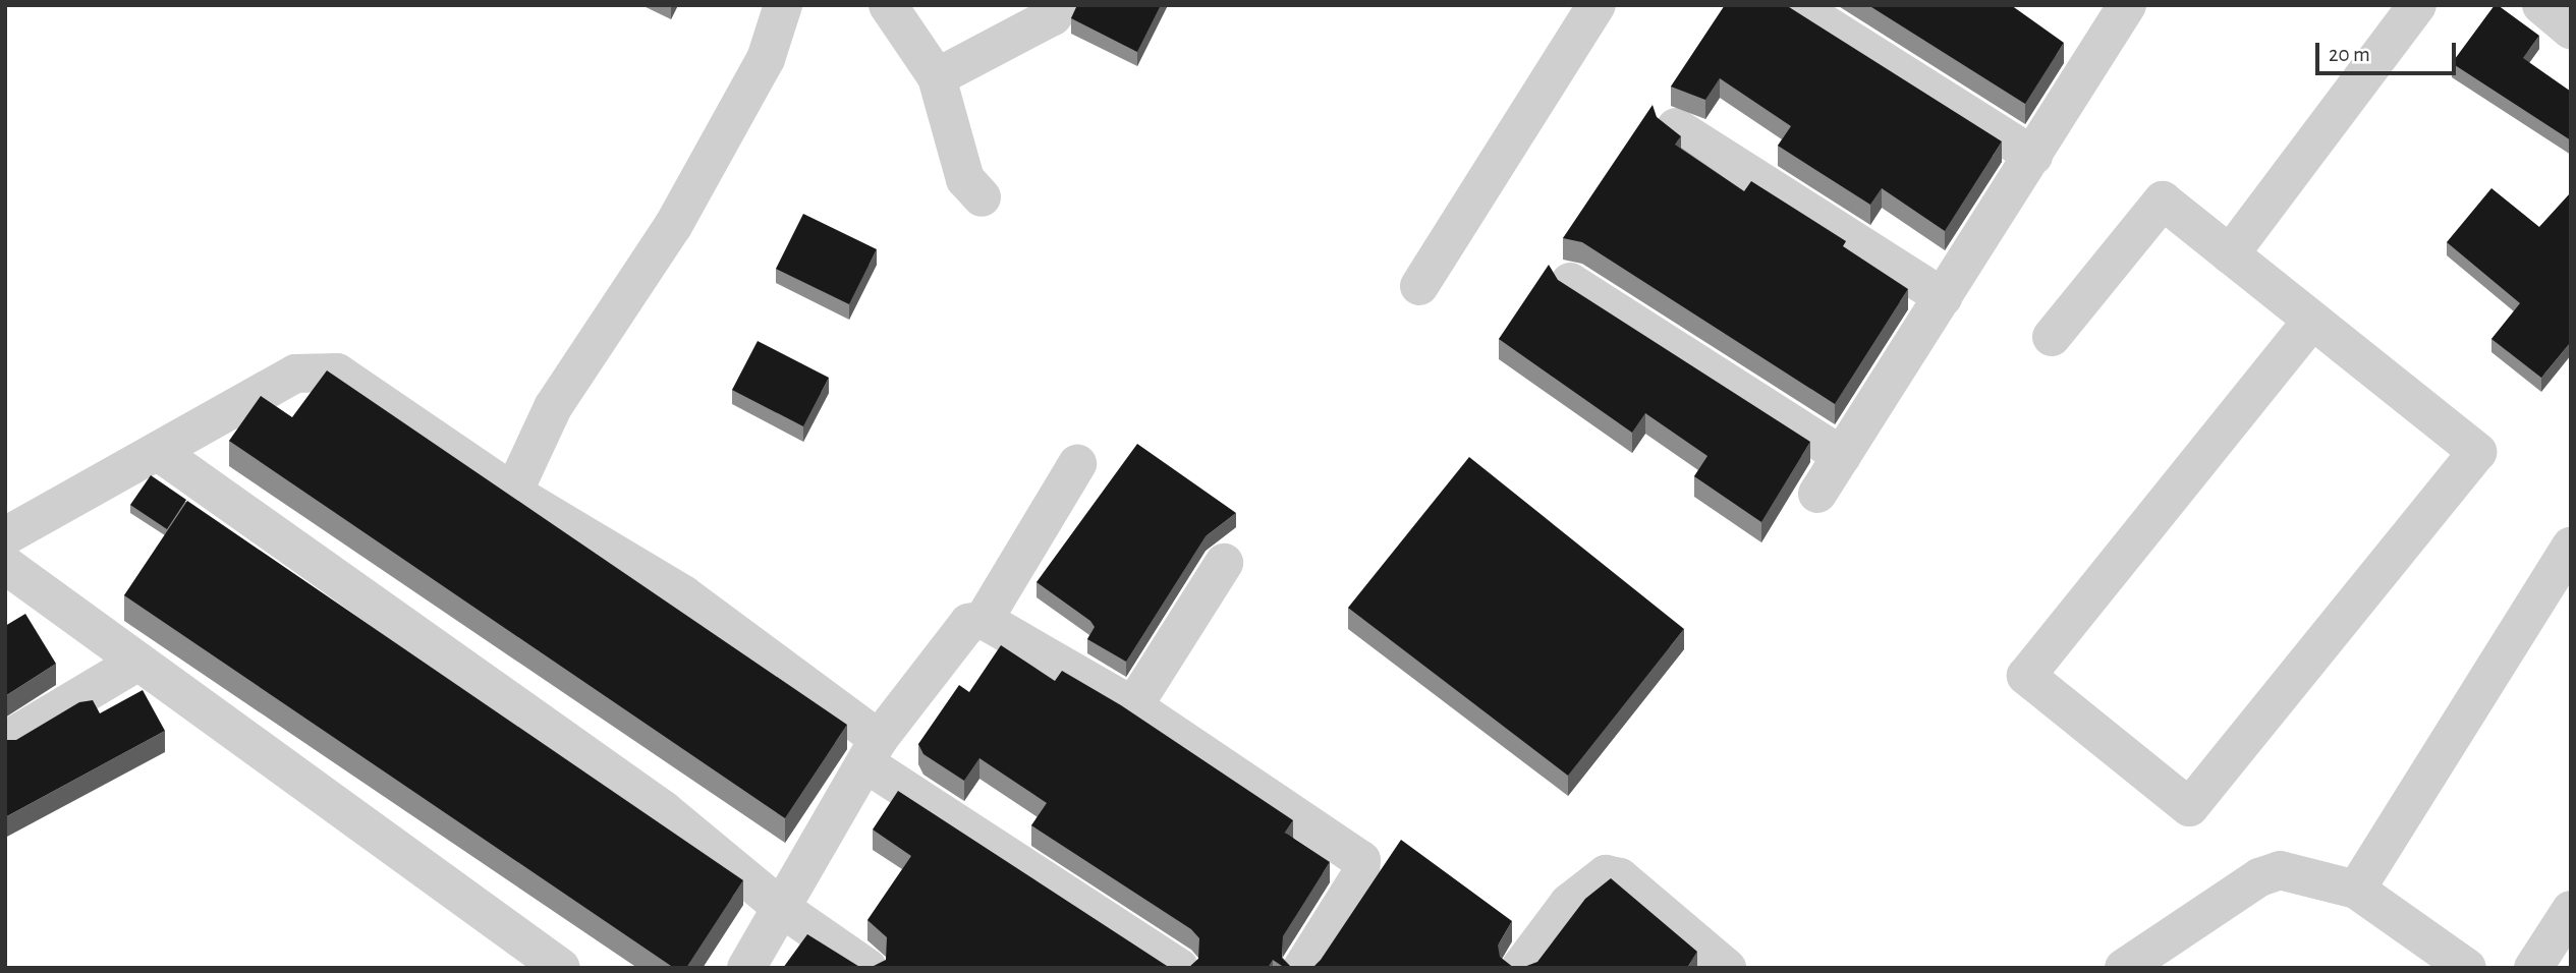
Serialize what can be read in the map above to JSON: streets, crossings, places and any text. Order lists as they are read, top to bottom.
{
  "scale_bar": "20 m"
}
